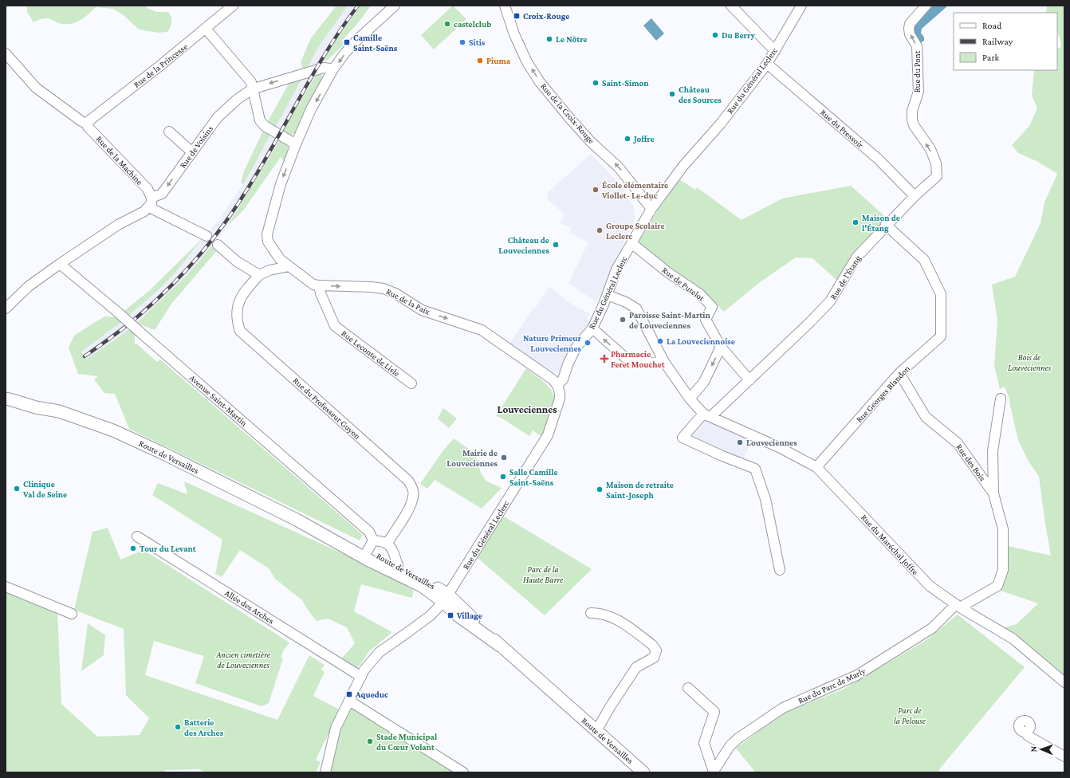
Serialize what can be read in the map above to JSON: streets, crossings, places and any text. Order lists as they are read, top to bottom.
{
  "streets": {
    "main road": ["Route de Versailles"],
    "street": [
      "Rue de la Princesse",
      "Rue du Pont",
      "Rue du Général Leclerc",
      "Rue de la Croix-Rouge",
      "Rue du Pressoir",
      "Rue de Voisins",
      "Rue de la Machine",
      "Rue de l'Étang",
      "Rue de Putelot",
      "Rue de la Paix",
      "Rue Leconte de Lisle",
      "Rue Georges Blandon",
      "Avenue Saint-Martin",
      "Rue du Professeur Guyon",
      "Rue des Bois",
      "Rue du Maréchal Joffre",
      "Allée des Arches",
      "Rue du Parc de Marly"
    ]
  },
  "crossings": [
    ["Rue de la Princesse", "Rue de la Machine"],
    ["Rue du Pont", "Rue de l'Étang"],
    ["Rue du Général Leclerc", "Rue de la Croix-Rouge"],
    ["Rue du Général Leclerc", "Rue du Pressoir"],
    ["Rue du Général Leclerc", "Rue de Putelot"],
    ["Rue du Général Leclerc", "Rue de la Paix"],
    ["Rue du Général Leclerc", "Route de Versailles"],
    ["Rue du Général Leclerc", "Allée des Arches"],
    ["Rue du Pressoir", "Rue de l'Étang"],
    ["Rue de Voisins", "Rue de la Machine"],
    ["Rue de Voisins", "Rue de la Paix"],
    ["Rue de Voisins", "Avenue Saint-Martin"],
    ["Rue de l'Étang", "Rue Georges Blandon"],
    ["Rue de l'Étang", "Rue du Maréchal Joffre"],
    ["Rue de la Paix", "Rue Leconte de Lisle"],
    ["Rue Georges Blandon", "Rue des Bois"],
    ["Rue Georges Blandon", "Rue du Maréchal Joffre"],
    ["Avenue Saint-Martin", "Route de Versailles"],
    ["Rue des Bois", "Rue du Parc de Marly"],
    ["Rue du Maréchal Joffre", "Rue du Parc de Marly"]
  ],
  "one_way": ["Rue du Pont", "Rue de la Croix-Rouge"],
  "districts": ["Louveciennes"],
  "parks": [
    "Bois de Louveciennes",
    "Parc de la Haute Barre",
    "Ancien cimetière de Louveciennes",
    "Parc de la Pelouse"
  ],
  "places": {
    "transit": [
      "Croix-Rouge",
      "Camille Saint-Saëns",
      "Village",
      "Aqueduc"
    ],
    "other": [
      "castelclub",
      "Du Berry",
      "Le Nôtre",
      "Sitis",
      "Piuma",
      "Saint-Simon",
      "Château des Sources",
      "Joffre",
      "École élémentaire Viollet- Le-duc",
      "Maison de l'Étang",
      "Groupe Scolaire Leclerc",
      "Château de Louveciennes",
      "Paroisse Saint-Martin de Louveciennes",
      "La Louveciennoise",
      "Nature Primeur Louveciennes",
      "Louveciennes",
      "Mairie de Louveciennes",
      "Salle Camille Saint-Saëns",
      "Clinique Val de Seine",
      "Maison de retraite Saint-Joseph",
      "Tour du Levant",
      "Batterie des Arches",
      "Stade Municipal du Cœur Volant"
    ],
    "health": ["Pharmacie Feret Mouchet"]
  },
  "legend": ["Road", "Railway", "Park"],
  "north": "left"
}
